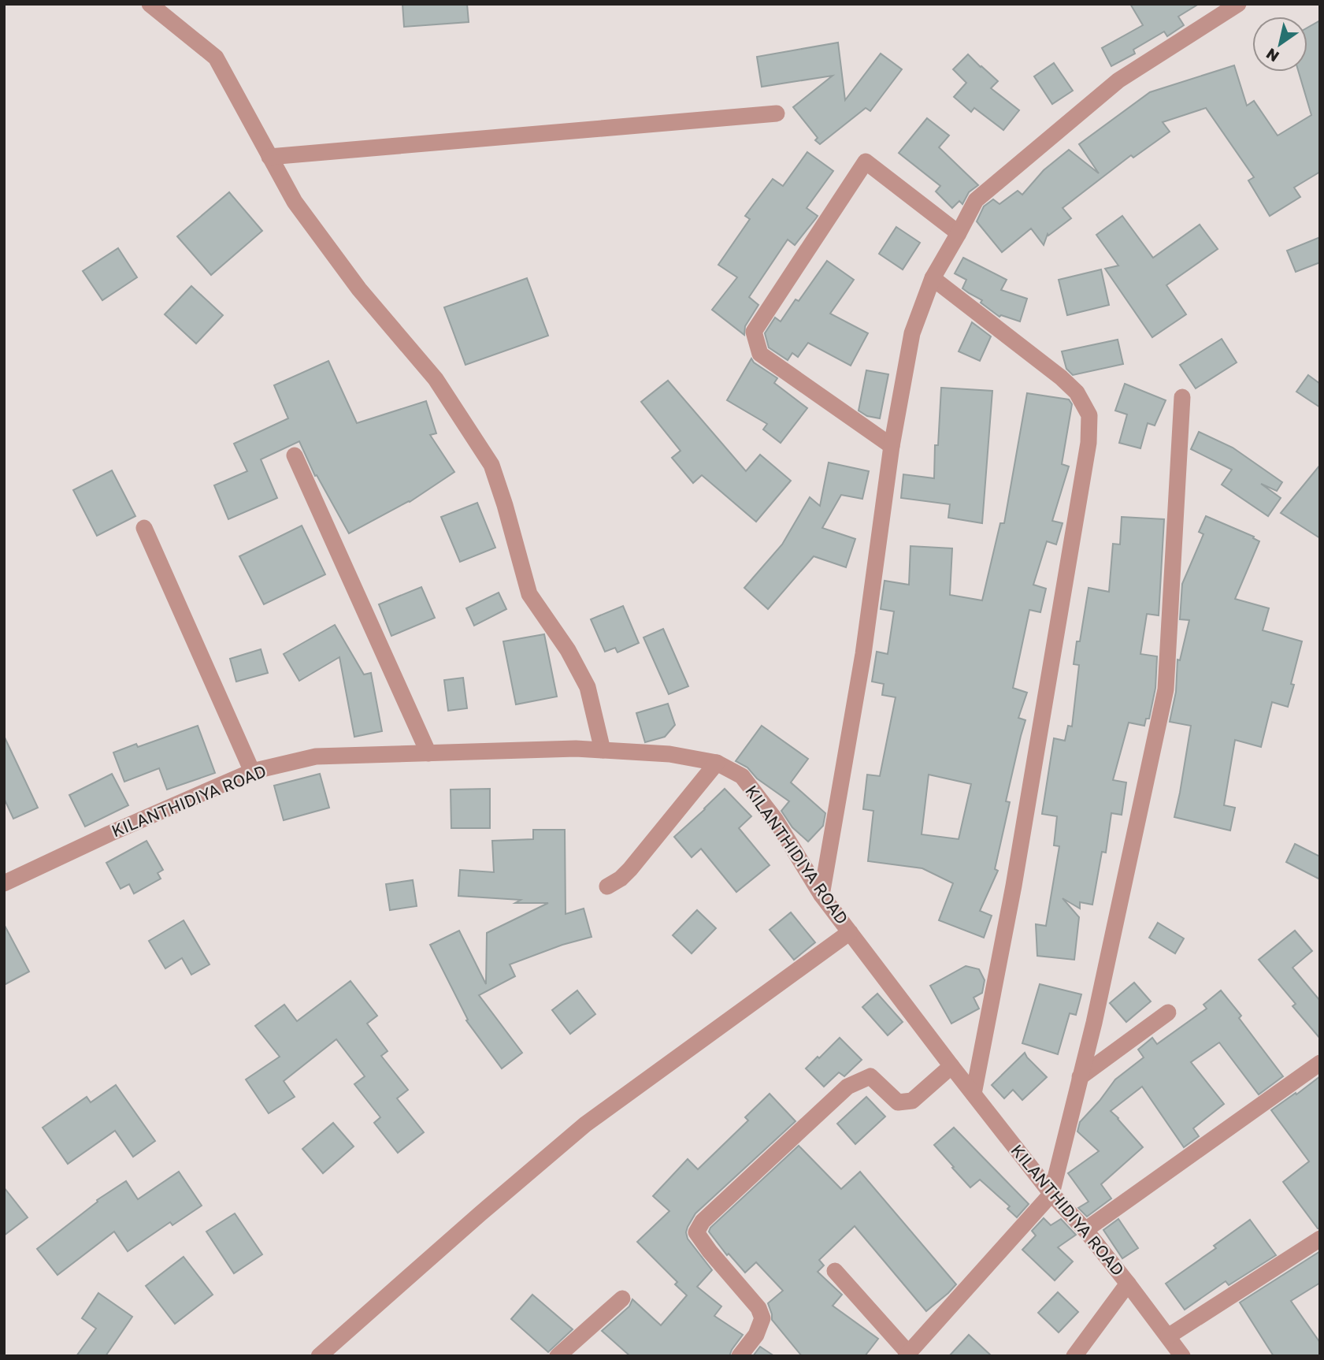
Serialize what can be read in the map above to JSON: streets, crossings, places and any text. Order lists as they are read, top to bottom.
{
  "streets": {
    "street": ["KILANTHIDIYA ROAD"]
  },
  "north": "bottom left"
}
